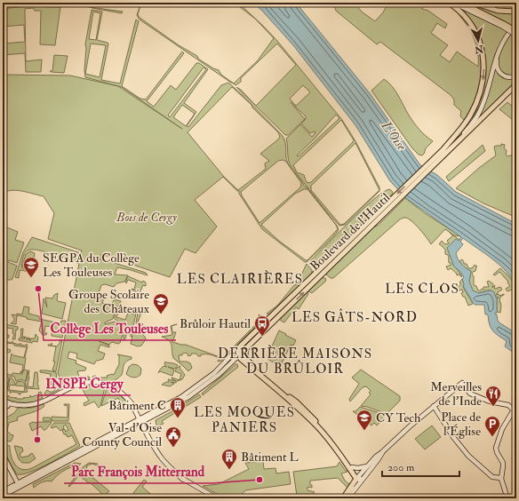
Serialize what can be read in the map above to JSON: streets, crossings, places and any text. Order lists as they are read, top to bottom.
{
  "streets": {
    "main road": ["Boulevard de l'Hautil"]
  },
  "districts": [
    "LES CLAIRIÈRES",
    "LES CLOS",
    "LES GÂTS-NORD",
    "DERRIÈRE MAISONS DU BRÛLOIR",
    "LES MOQUES PANIERS"
  ],
  "water": ["L'Oise"],
  "parks": ["Bois de Cergy"],
  "places": {
    "school or university": ["SEGPA du Collège Les Touleuses", "Groupe Scolaire des Châteaux", "CY Tech"],
    "other": ["Collège Les Touleuses", "INSPE Cergy", "Parc François Mitterrand"],
    "bus stop": ["Brûloir Hautil"],
    "restaurant": ["Merveilles de l'Inde"],
    "building": ["Bâtiment C", "Bâtiment L"],
    "parking": ["Place de l'Église"],
    "public building": ["Val-d'Oise County Council"]
  },
  "scale_bar": "200 m",
  "north": "bottom"
}
